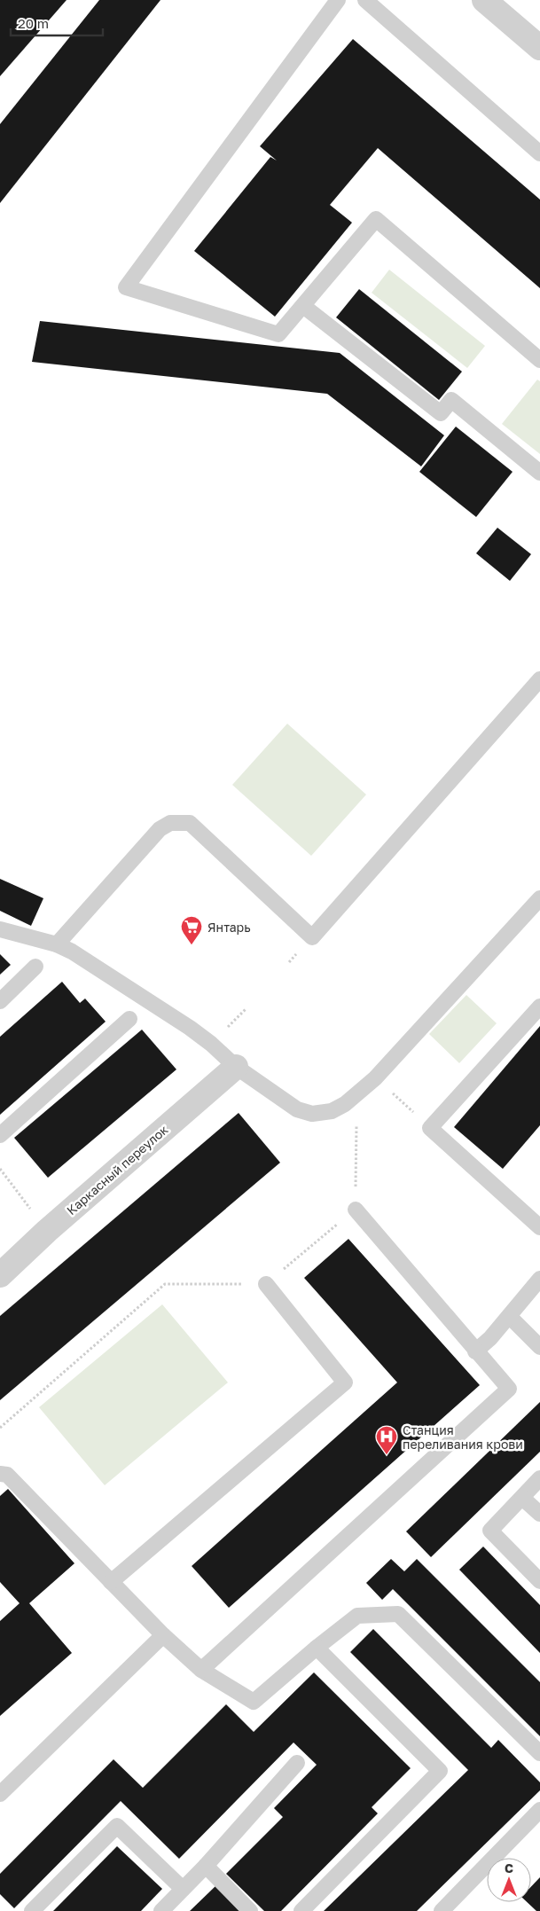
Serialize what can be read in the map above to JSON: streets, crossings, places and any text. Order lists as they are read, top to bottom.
{
  "streets": {
    "street": ["Каркасный переулок"]
  },
  "places": {
    "supermarket": ["Янтарь"],
    "hospital": ["Станция переливания крови"]
  },
  "scale_bar": "20 m",
  "north": "top"
}
